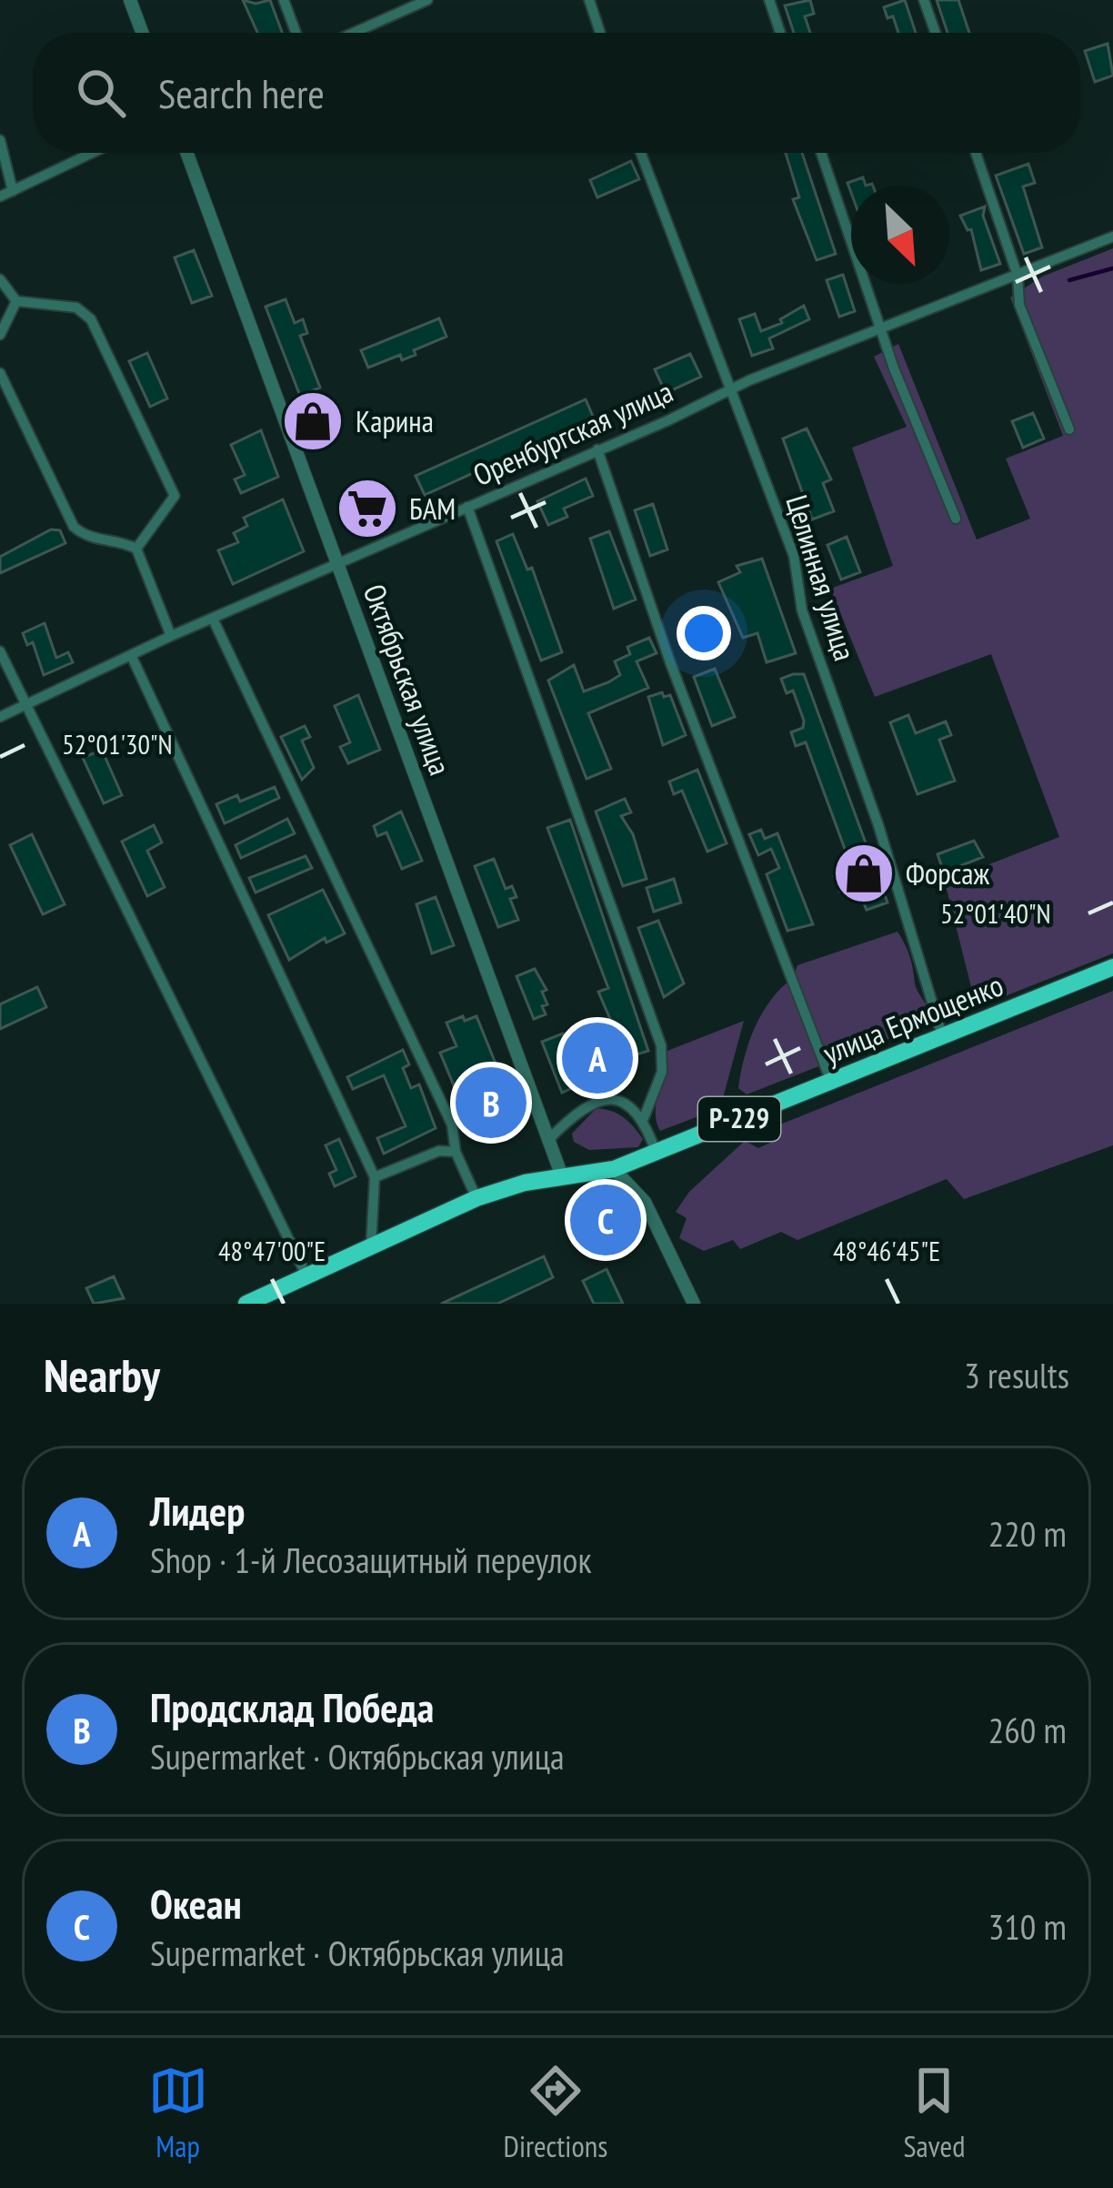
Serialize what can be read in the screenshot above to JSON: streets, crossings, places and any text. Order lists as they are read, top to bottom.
{
  "streets": {
    "highway": ["улица Ермощенко", "Р-229"],
    "street": ["Оренбургская улица", "Целинная улица", "Октябрьская улица"]
  },
  "crossings": [
    ["Оренбургская улица", "Целинная улица"],
    ["Оренбургская улица", "Октябрьская улица"],
    ["Целинная улица", "улица Ермощенко"],
    ["Октябрьская улица", "улица Ермощенко"]
  ],
  "places": {
    "shop": ["Карина", "Форсаж"],
    "supermarket": ["БАМ"]
  },
  "north": "bottom right",
  "page": {
    "search": "Search here",
    "pins": ["A", "B", "C"],
    "heading": ["Nearby", "3 results"],
    "list": [
      {
        "mark": "A",
        "name": "Лидер",
        "note": "Shop · 1-й Лесозащитный переулок",
        "value": "220 m"
      },
      {
        "mark": "B",
        "name": "Продсклад Победа",
        "note": "Supermarket · Октябрьская улица",
        "value": "260 m"
      },
      {
        "mark": "C",
        "name": "Океан",
        "note": "Supermarket · Октябрьская улица",
        "value": "310 m"
      }
    ],
    "nav": ["Map", "Directions", "Saved"]
  },
  "coordinates": [
    "52°01'30\"N",
    "52°01'40\"N",
    "48°47'00\"E",
    "48°46'45\"E"
  ]
}
